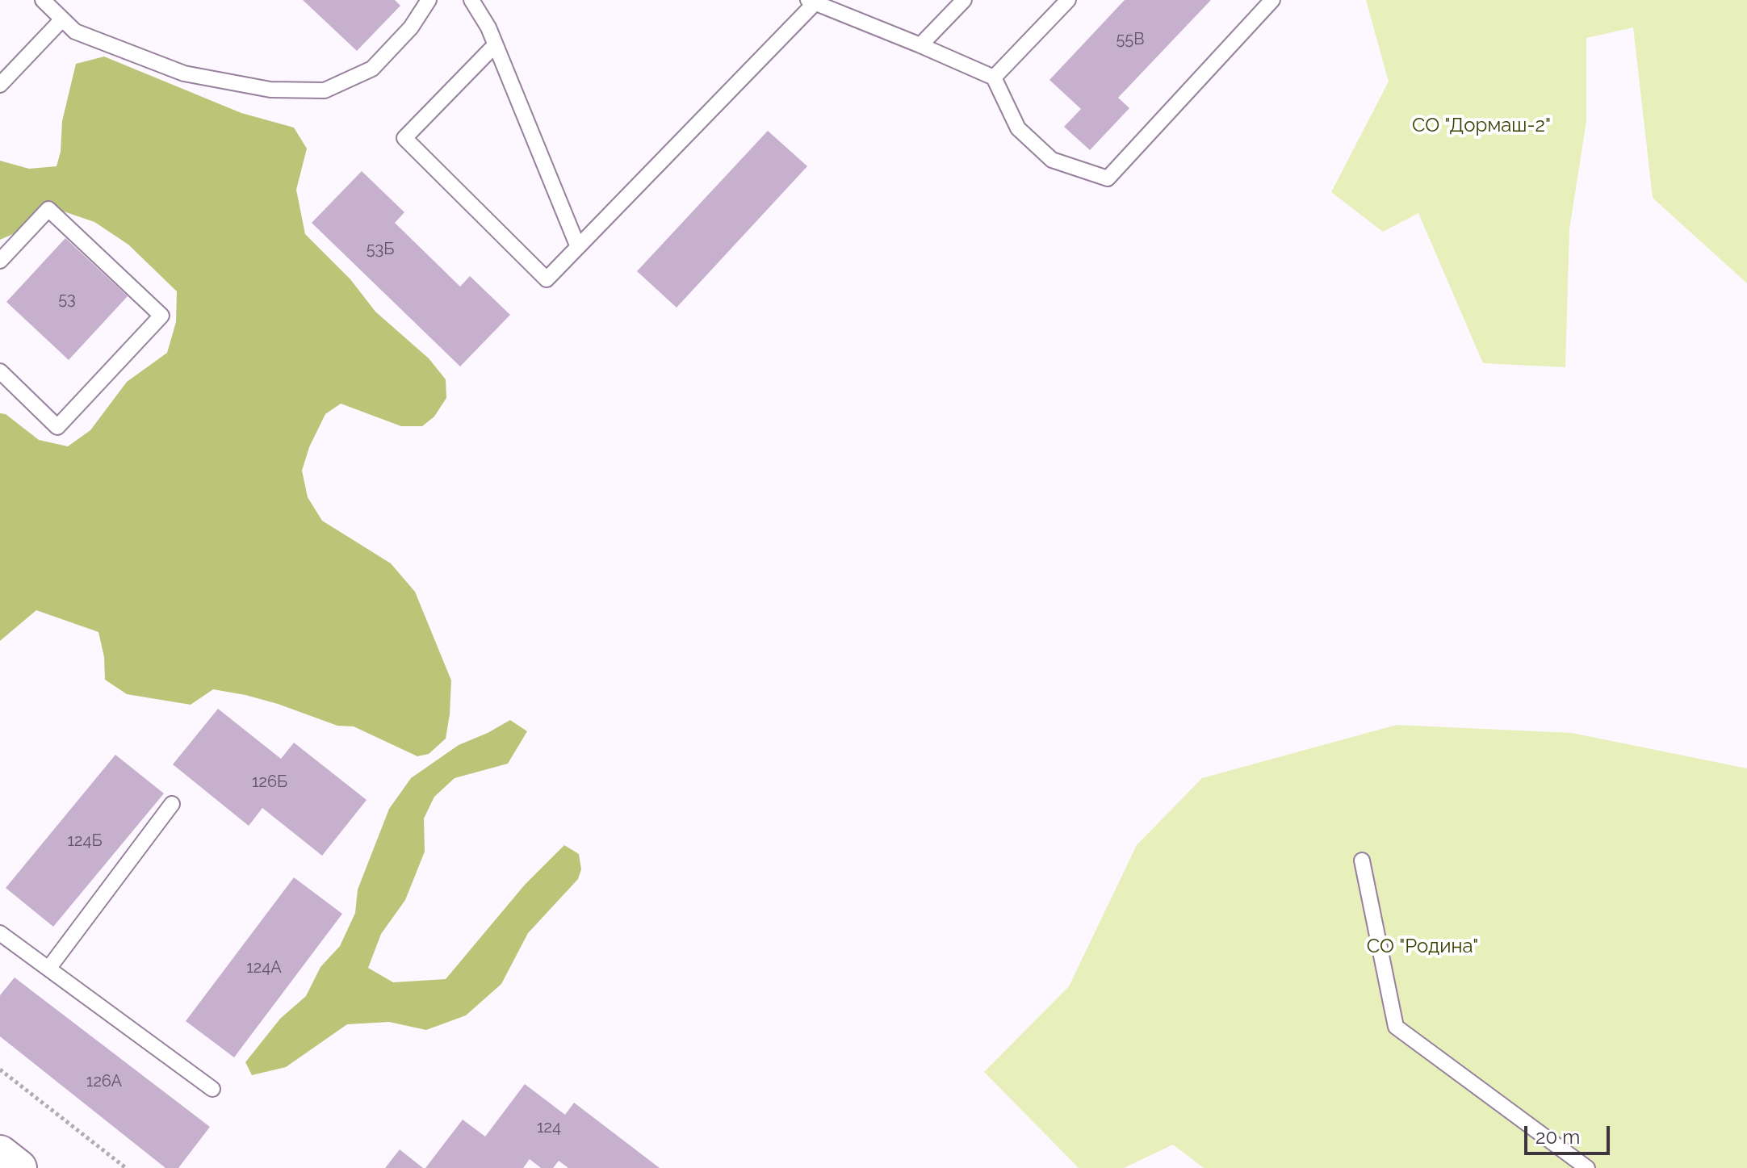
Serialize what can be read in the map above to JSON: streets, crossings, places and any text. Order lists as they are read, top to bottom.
{
  "parks": ["СО \"Дормаш-2\"", "СО \"Родина\""],
  "house_numbers": [
    "55В",
    "53Б",
    "53",
    "126Б",
    "124Б",
    "124А",
    "126А",
    "124"
  ],
  "scale_bar": "20 m"
}
